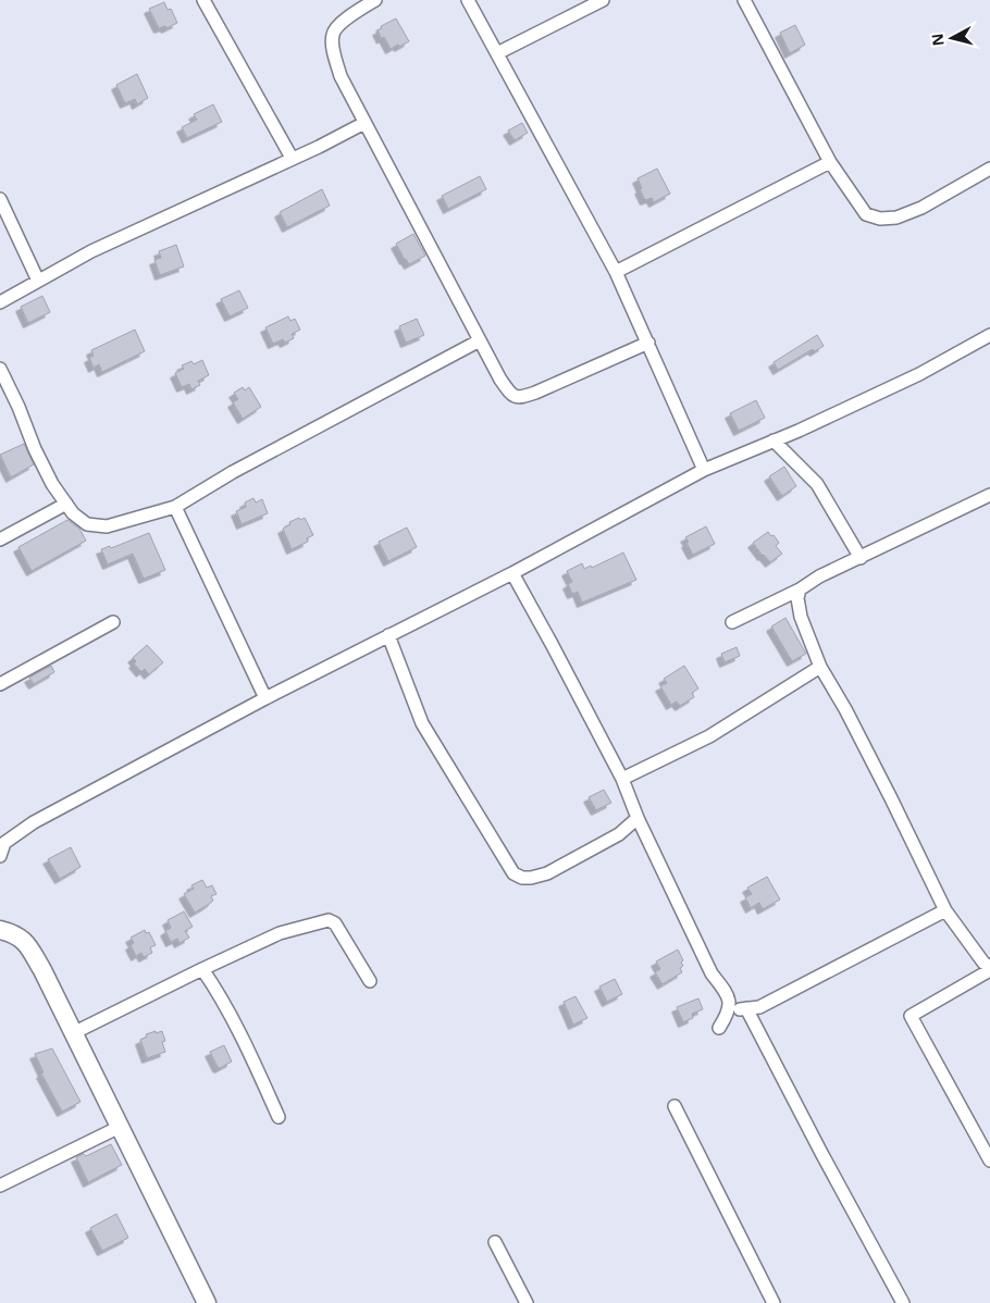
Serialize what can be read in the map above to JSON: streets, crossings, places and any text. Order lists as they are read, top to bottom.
{
  "north": "left"
}
